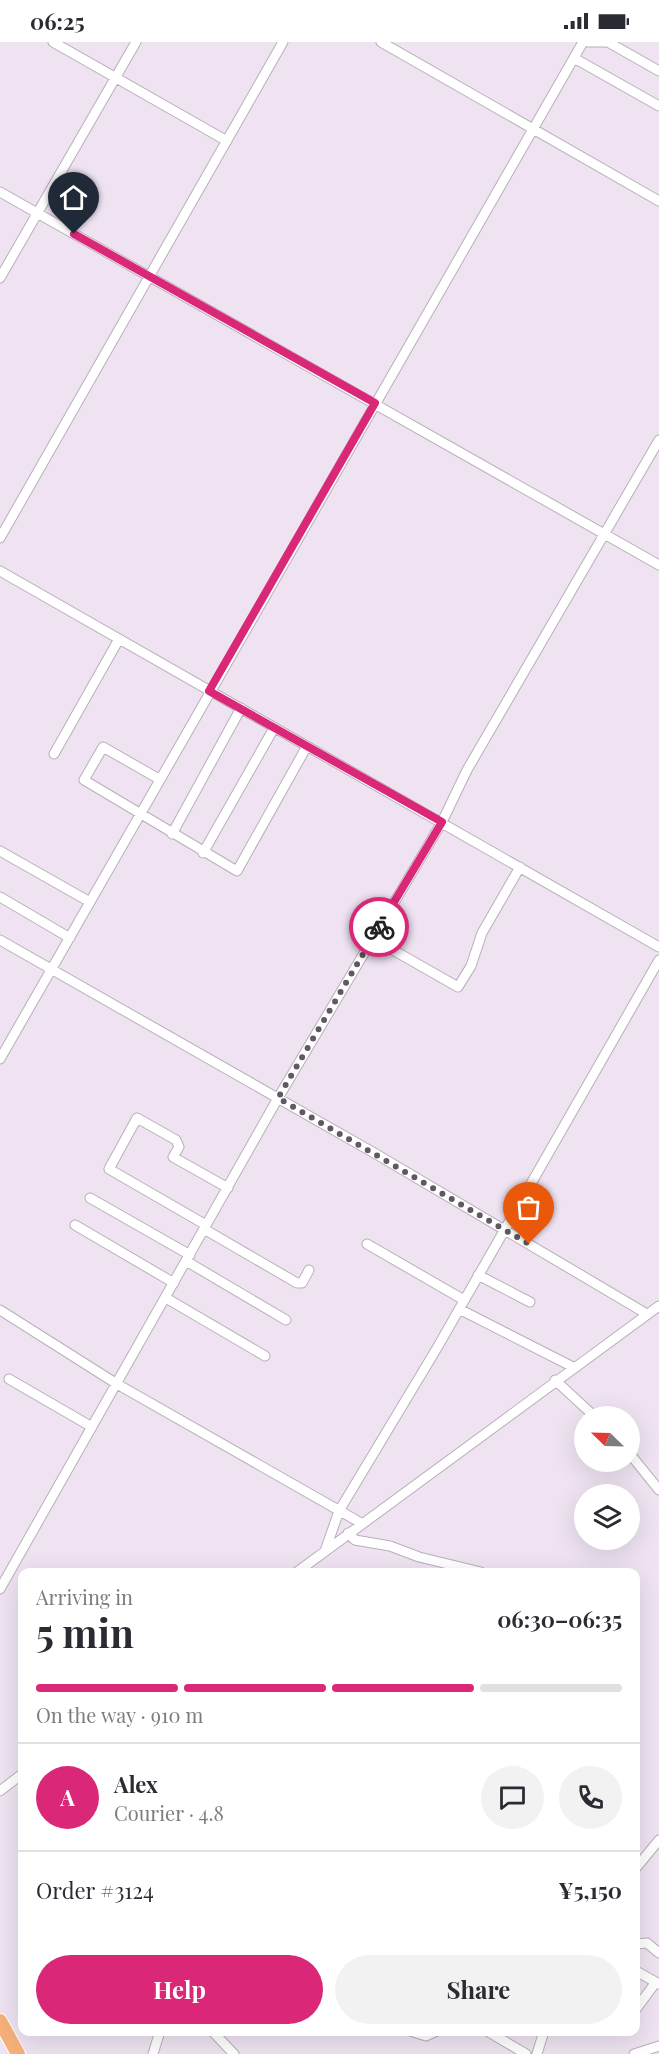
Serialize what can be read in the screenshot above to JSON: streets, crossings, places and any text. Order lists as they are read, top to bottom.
{
  "north": "top left",
  "page": {
    "status": "06:25",
    "heading": ["5 min", "Arriving in", "06:30–06:35"],
    "panel": [
      "Alex",
      "Courier · 4.8",
      "Order #3124",
      "¥5,150"
    ],
    "bar": "On the way · 910 m",
    "round": "A",
    "buttons": ["Help", "Share"]
  }
}
